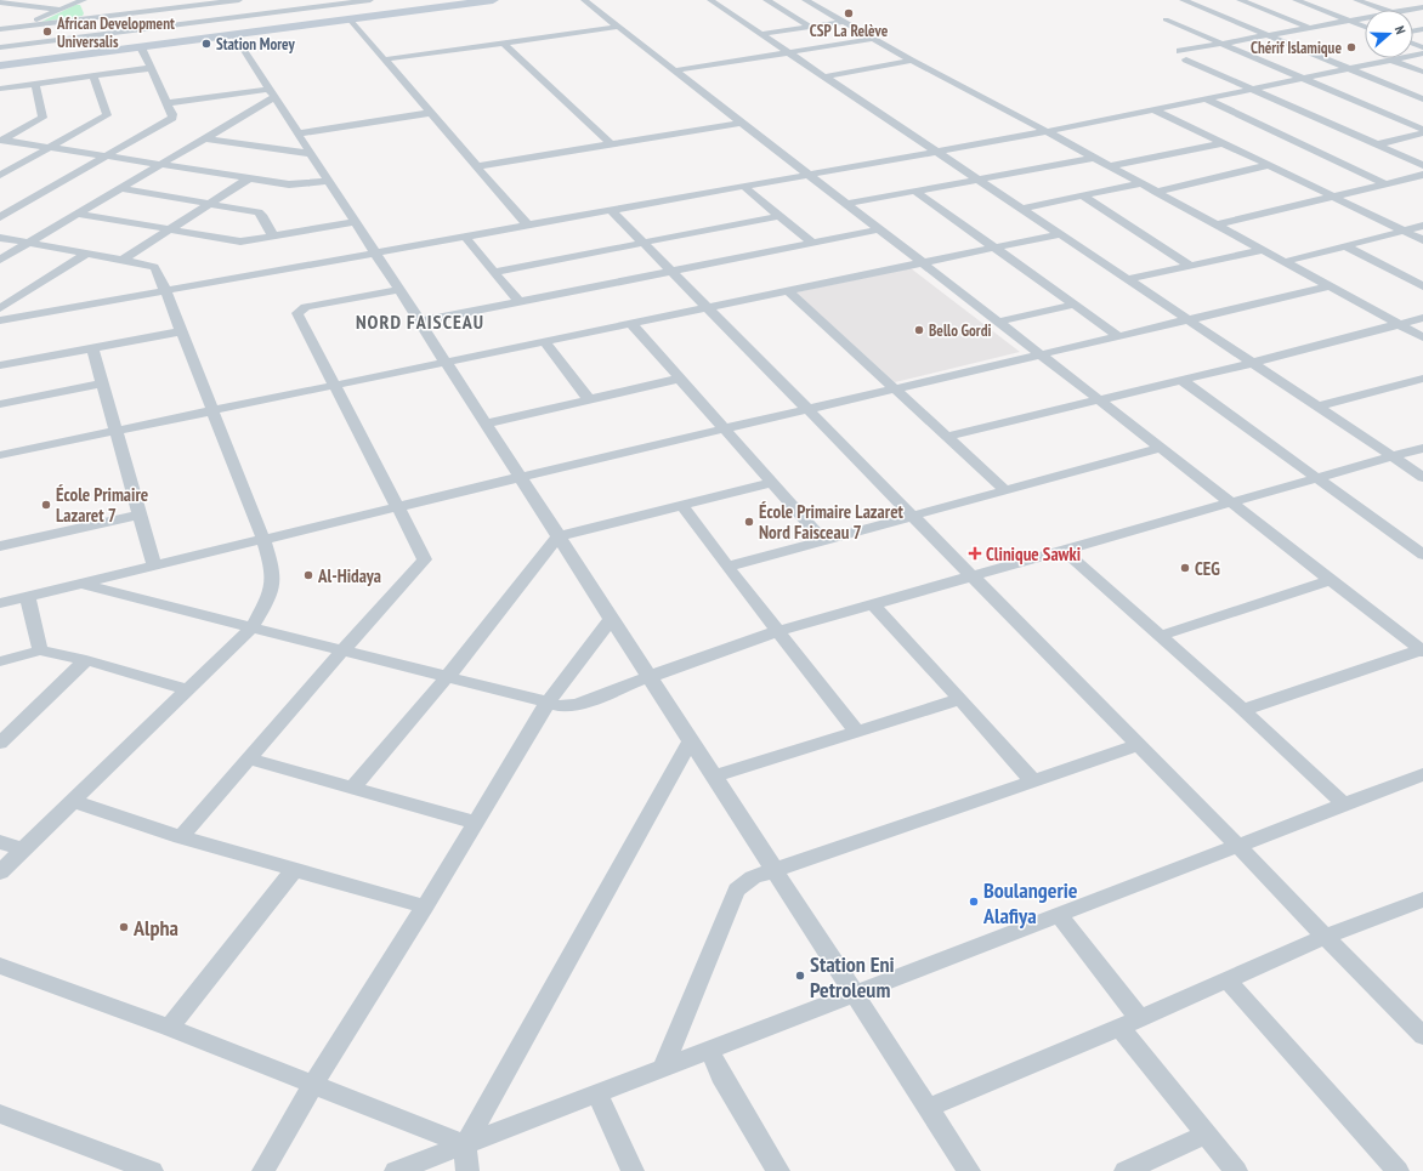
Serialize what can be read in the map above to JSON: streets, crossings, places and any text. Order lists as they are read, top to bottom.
{
  "districts": ["NORD FAISCEAU"],
  "places": {
    "other": [
      "CSP La Relève",
      "African Development Universalis",
      "Station Morey",
      "Chérif Islamique",
      "Bello Gordi",
      "École Primaire Lazaret 7",
      "École Primaire Lazaret Nord Faisceau 7",
      "CEG",
      "Al-Hidaya",
      "Boulangerie Alafiya",
      "Alpha",
      "Station Eni Petroleum"
    ],
    "health": ["Clinique Sawki"]
  },
  "north": "right"
}
